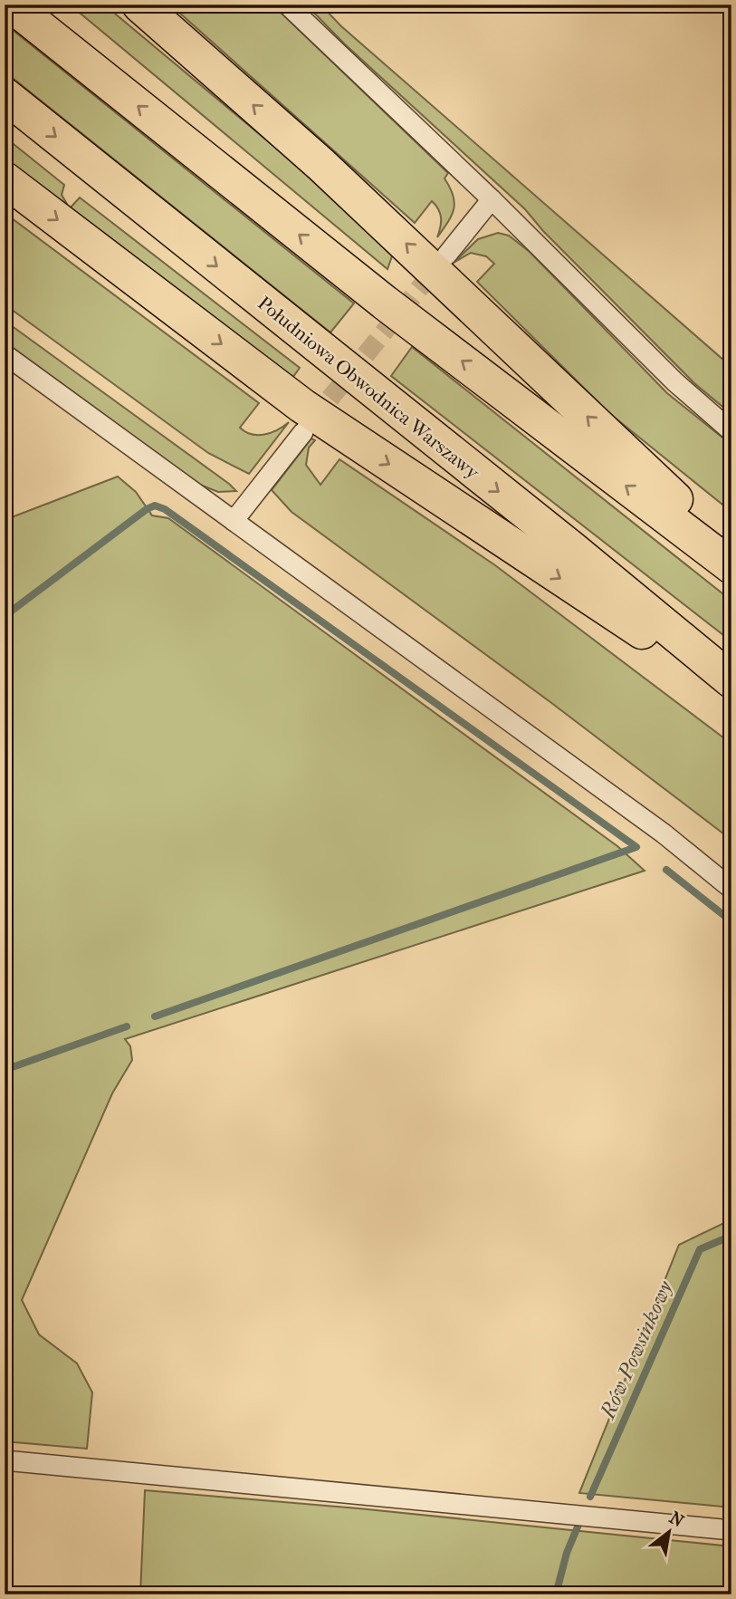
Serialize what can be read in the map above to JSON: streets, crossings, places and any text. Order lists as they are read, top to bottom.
{
  "streets": {
    "highway": ["Południowa Obwodnica Warszawy"]
  },
  "water": ["Rów Powsinkowy"],
  "north": "top right"
}
